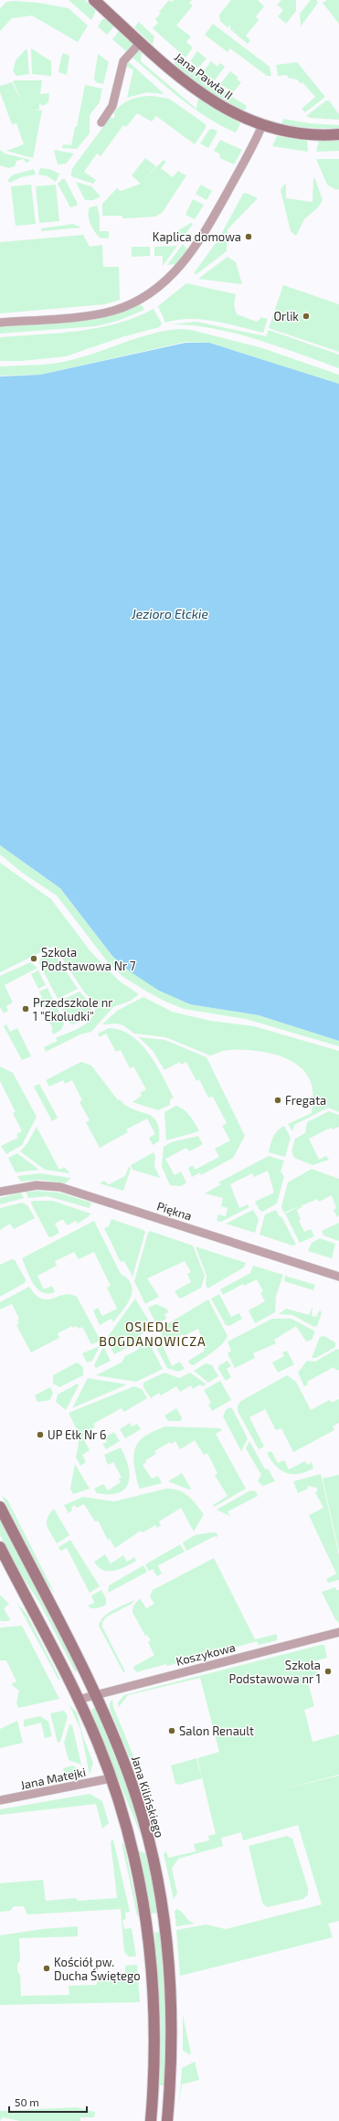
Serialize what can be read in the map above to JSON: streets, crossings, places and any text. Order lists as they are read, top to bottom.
{
  "streets": {
    "street": [
      "Jana Pawła II",
      "Piękna",
      "Koszykowa",
      "Jana Matejki",
      "Jana Kilińskiego"
    ]
  },
  "crossings": [
    ["Koszykowa", "Jana Kilińskiego"]
  ],
  "districts": ["OSIEDLE BOGDANOWICZA"],
  "water": ["Jezioro Ełckie"],
  "places": [
    "Kaplica domowa",
    "Orlik",
    "Szkoła Podstawowa Nr 7",
    "Przedszkole nr 1 \"Ekoludki\"",
    "Fregata",
    "UP Ełk Nr 6",
    "Szkoła Podstawowa nr 1",
    "Salon Renault",
    "Kościół pw. Ducha Świętego"
  ],
  "scale_bar": "50 m"
}
